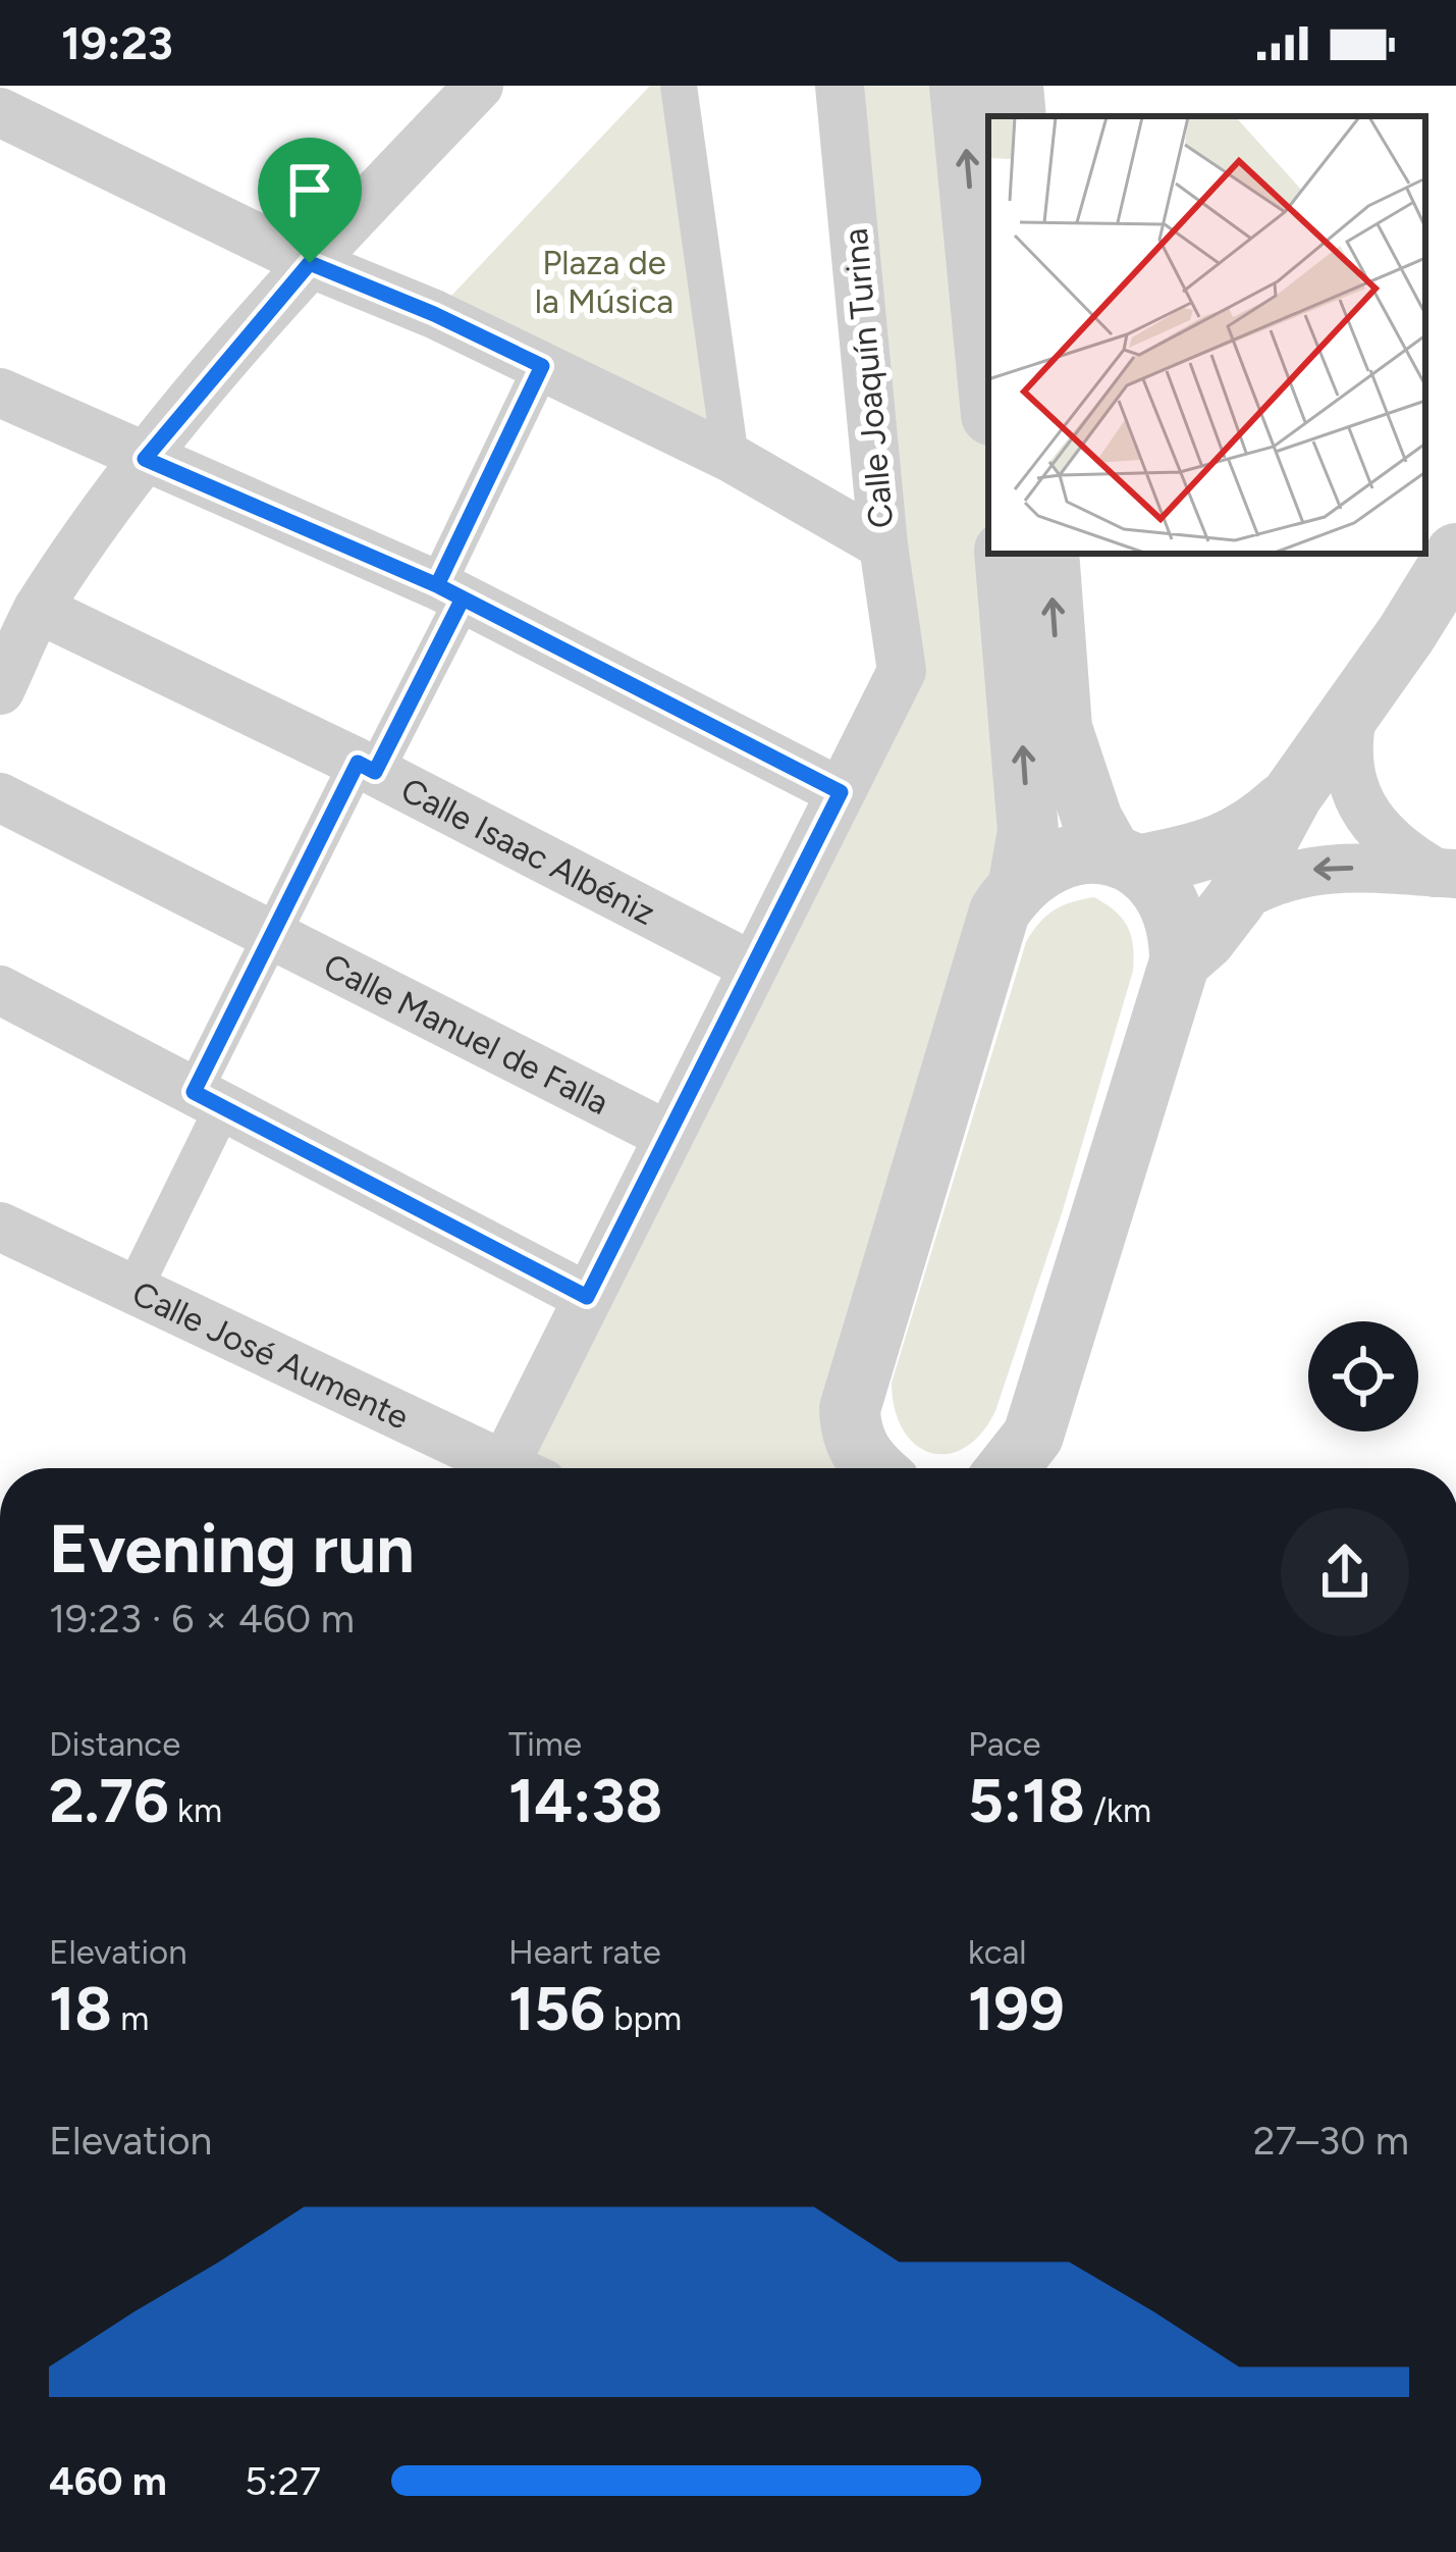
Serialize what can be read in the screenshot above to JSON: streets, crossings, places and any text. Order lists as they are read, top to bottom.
{
  "streets": {
    "street": [
      "Calle Joaquín Turina",
      "Calle Isaac Albéniz",
      "Calle Manuel de Falla",
      "Calle José Aumente"
    ]
  },
  "parks": ["Plaza de la Música"],
  "page": {
    "status": "19:23",
    "heading": ["Evening run", "19:23 · 6 × 460 m"],
    "stats": [
      ["Distance", "2.76 km"],
      ["Time", "14:38"],
      ["Pace", "5:18 /km"],
      ["Elevation", "18 m"],
      ["Heart rate", "156 bpm"],
      ["kcal", "199"]
    ],
    "chart": ["Elevation", "27–30 m"],
    "list": [
      {
        "name": "460 m",
        "note": "5:27"
      }
    ]
  }
}
